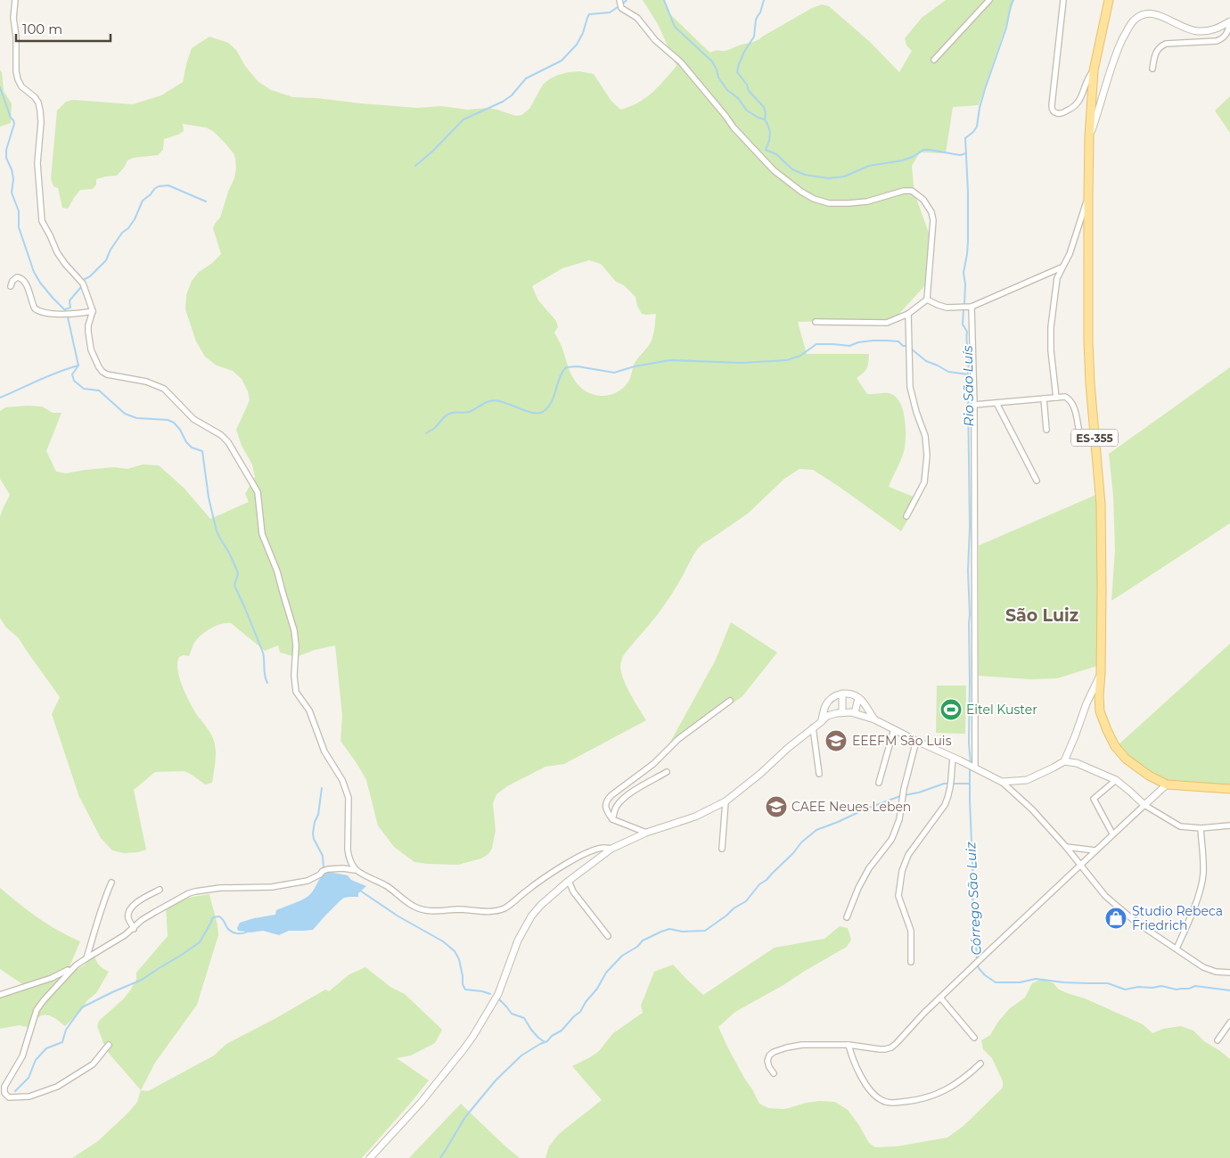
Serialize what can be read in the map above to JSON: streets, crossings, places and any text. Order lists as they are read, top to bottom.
{
  "streets": {
    "main road": ["ES-355"]
  },
  "districts": ["São Luiz"],
  "water": ["Rio São Luís", "Córrego São Luiz"],
  "places": {
    "sports": ["Eitel Kuster"],
    "school or university": ["EEEFM São Luis", "CAEE Neues Leben"],
    "shop": ["Studio Rebeca Friedrich"]
  },
  "scale_bar": "100 m"
}
